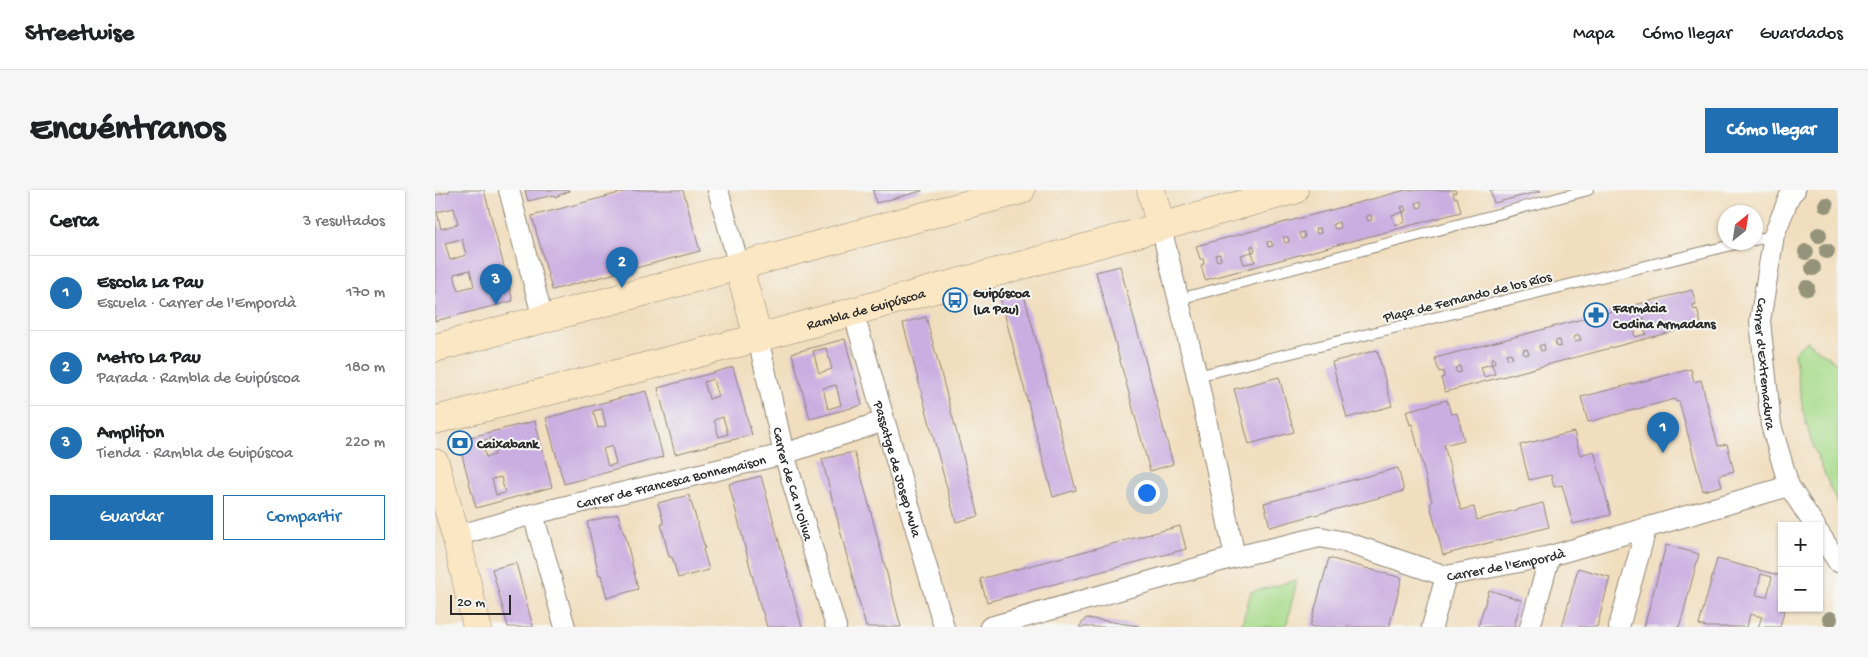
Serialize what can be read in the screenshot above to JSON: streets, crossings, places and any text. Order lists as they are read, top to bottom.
{
  "streets": {
    "street": [
      "Rambla de Guipúscoa",
      "Carrer d'Extremadura",
      "Passatge de Josep Mula",
      "Carrer de Francesca Bonnemaison",
      "Carrer de Ca n'Oliva",
      "Carrer de l'Empordà"
    ],
    "lane": ["Plaça de Fernando de los Ríos"]
  },
  "crossings": [
    ["Rambla de Guipúscoa", "Passatge de Josep Mula"],
    ["Rambla de Guipúscoa", "Carrer de Ca n'Oliva"],
    ["Carrer d'Extremadura", "Carrer de l'Empordà"],
    ["Passatge de Josep Mula", "Carrer de Francesca Bonnemaison"],
    ["Carrer de Francesca Bonnemaison", "Carrer de Ca n'Oliva"]
  ],
  "places": {
    "bus stop": ["Guipúscoa (La Pau)"],
    "pharmacy": ["Farmàcia Codina Armadans"],
    "bank": ["Caixabank"]
  },
  "scale_bar": "20 m",
  "north": "top right",
  "page": {
    "header": "Streetwise",
    "nav": ["Mapa", "Cómo llegar", "Guardados"],
    "buttons": [
      "Cómo llegar",
      ["Guardar", "Compartir"]
    ],
    "title": "Encuéntranos",
    "heading": ["Cerca", "3 resultados"],
    "pins": ["2", "3", "1"],
    "list": [
      {
        "mark": "1",
        "name": "Escola La Pau",
        "note": "Escuela · Carrer de l'Empordà",
        "value": "170 m"
      },
      {
        "mark": "2",
        "name": "Metro La Pau",
        "note": "Parada · Rambla de Guipúscoa",
        "value": "180 m"
      },
      {
        "mark": "3",
        "name": "Amplifon",
        "note": "Tienda · Rambla de Guipúscoa",
        "value": "220 m"
      }
    ],
    "map_buttons": ["+", "−"],
    "scale": "20 m"
  }
}
